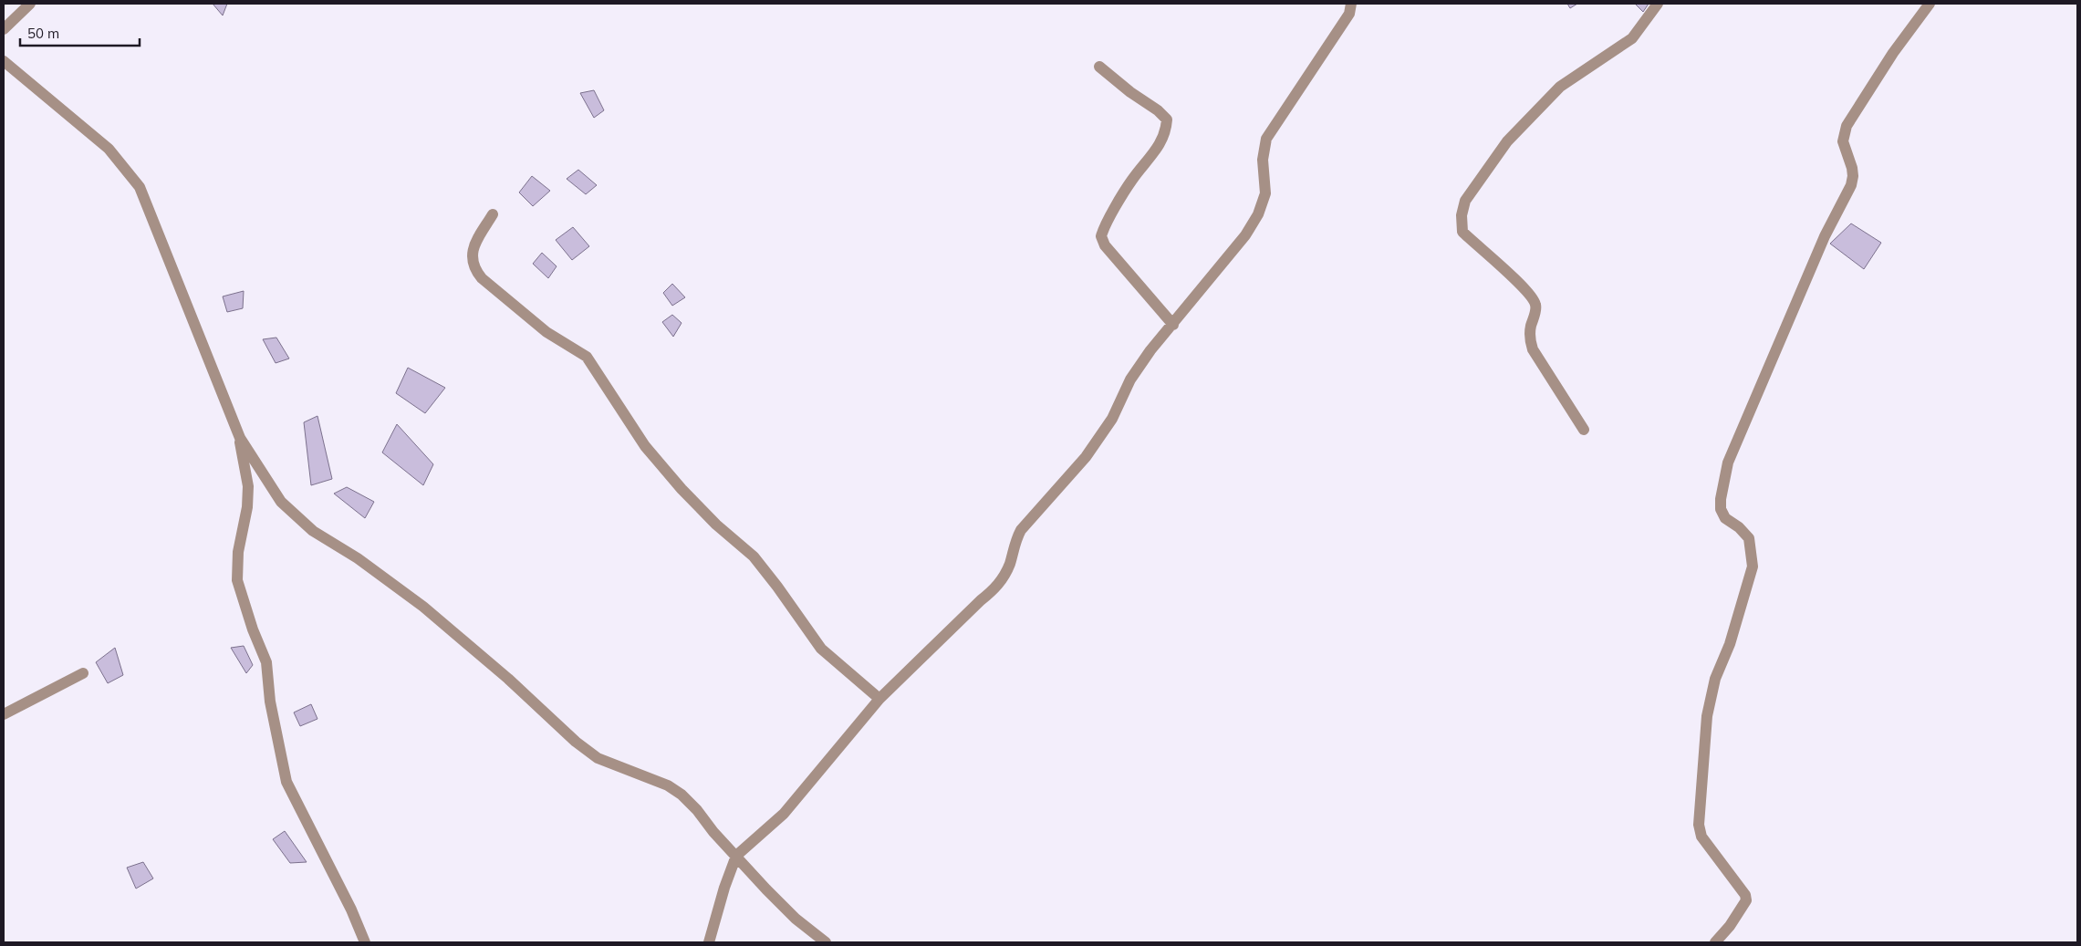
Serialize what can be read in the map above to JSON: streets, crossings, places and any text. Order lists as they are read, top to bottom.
{
  "scale_bar": "50 m"
}
